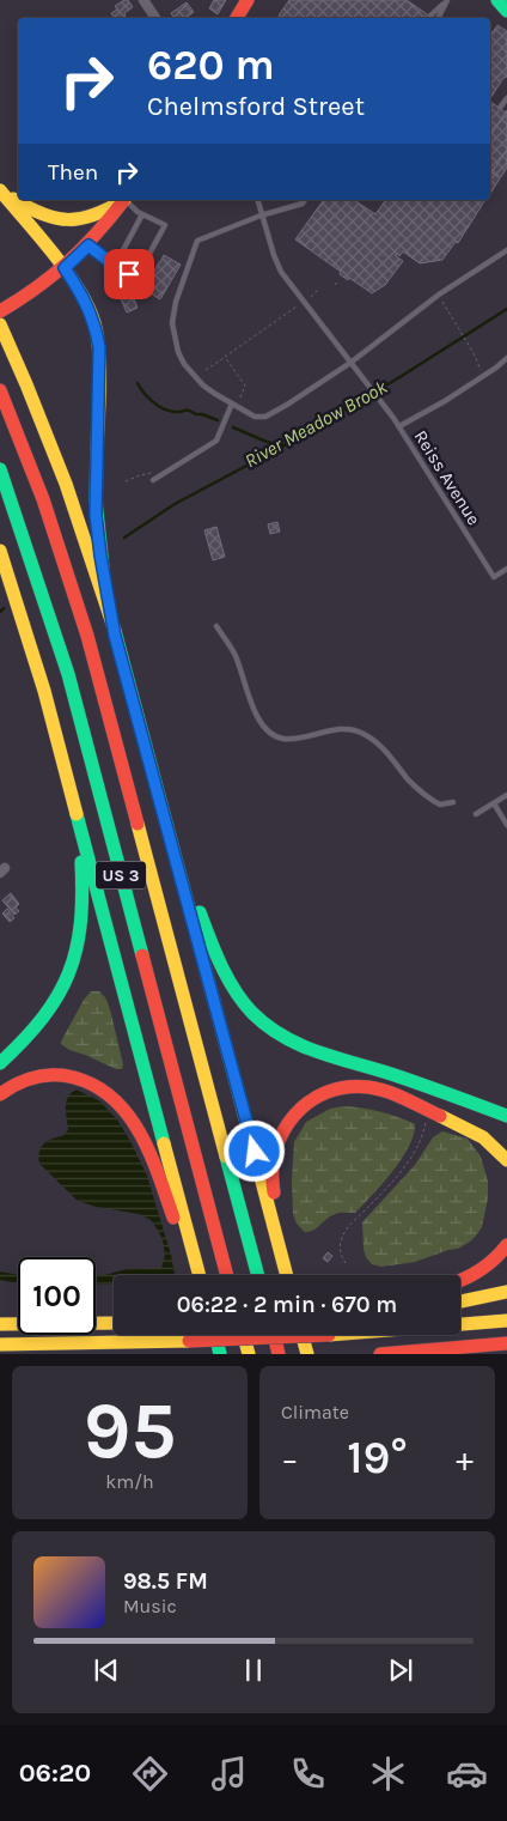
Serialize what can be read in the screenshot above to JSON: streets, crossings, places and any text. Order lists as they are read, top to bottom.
{
  "streets": {
    "main road": ["US 3"],
    "lane": ["Reiss Avenue"]
  },
  "water": ["River Meadow Brook"],
  "page": {
    "turn": ["620 m", "Chelmsford Street"],
    "then": "Then",
    "limit": "100",
    "trip": "06:22 · 2 min · 670 m",
    "tile": [
      ["95", "km/h"],
      "Climate"
    ],
    "heat": ["−", "19°", "+"],
    "song": ["98.5 FM", "Music"],
    "tabs": "06:20"
  }
}
